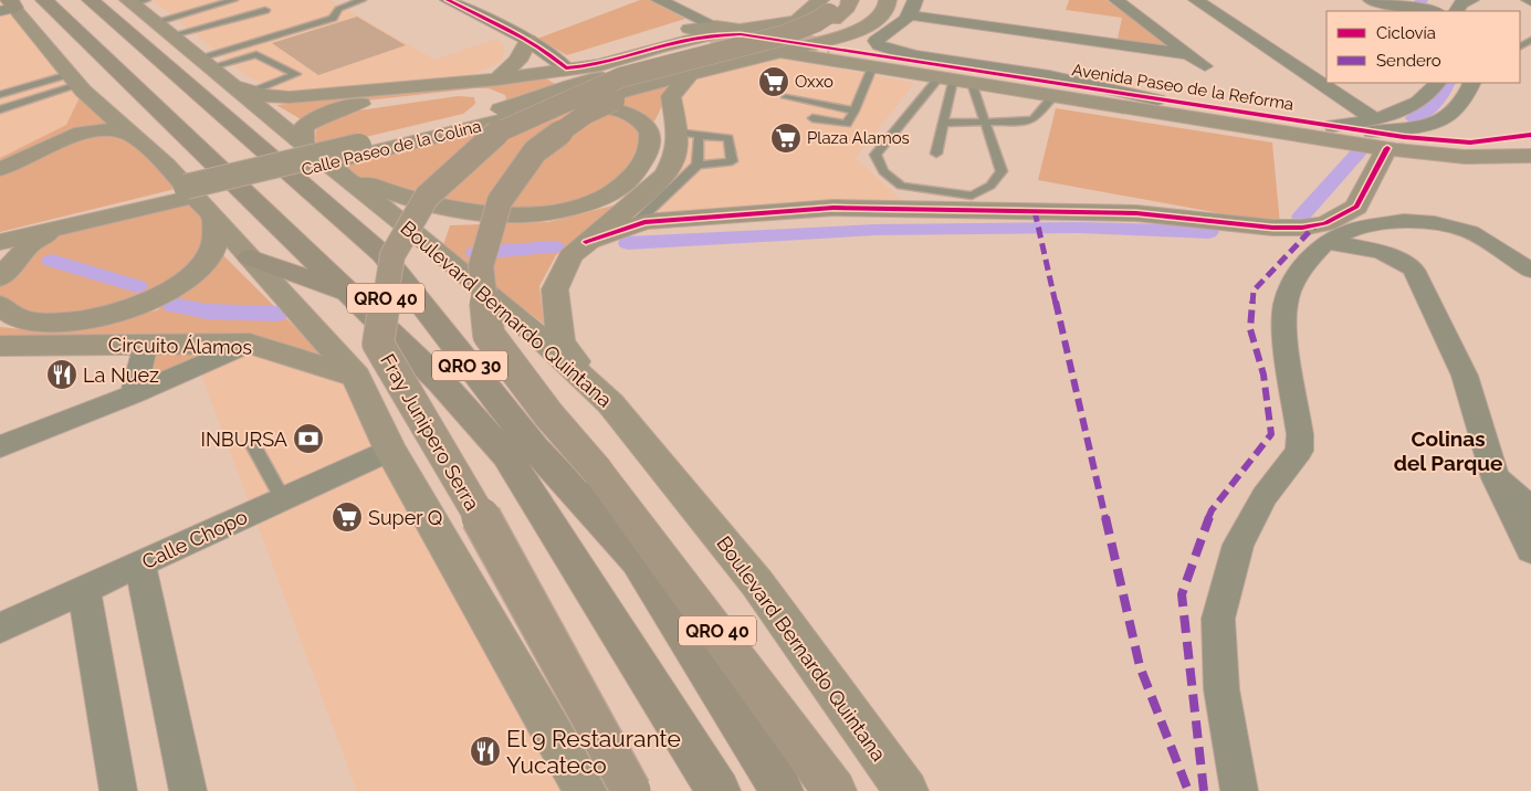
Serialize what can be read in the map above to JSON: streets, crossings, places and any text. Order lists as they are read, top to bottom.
{
  "streets": {
    "highway": ["QRO 40", "Fray Junipero Serra"],
    "main road": ["Boulevard Bernardo Quintana", "QRO 30"],
    "street": [
      "Avenida Paseo de la Reforma",
      "Calle Paseo de la Colina",
      "Circuito Álamos",
      "Calle Chopo"
    ]
  },
  "crossings": [
    ["Avenida Paseo de la Reforma", "Calle Paseo de la Colina"],
    ["Calle Paseo de la Colina", "QRO 40"],
    ["Calle Paseo de la Colina", "Boulevard Bernardo Quintana"],
    ["Calle Paseo de la Colina", "Fray Junipero Serra"],
    ["QRO 40", "Fray Junipero Serra"]
  ],
  "districts": ["Colinas del Parque"],
  "places": {
    "supermarket": ["Oxxo", "Plaza Alamos", "Super Q"],
    "restaurant": ["La Nuez", "El 9 Restaurante Yucateco"],
    "bank": ["INBURSA"]
  },
  "legend": ["Ciclovía", "Sendero"]
}
